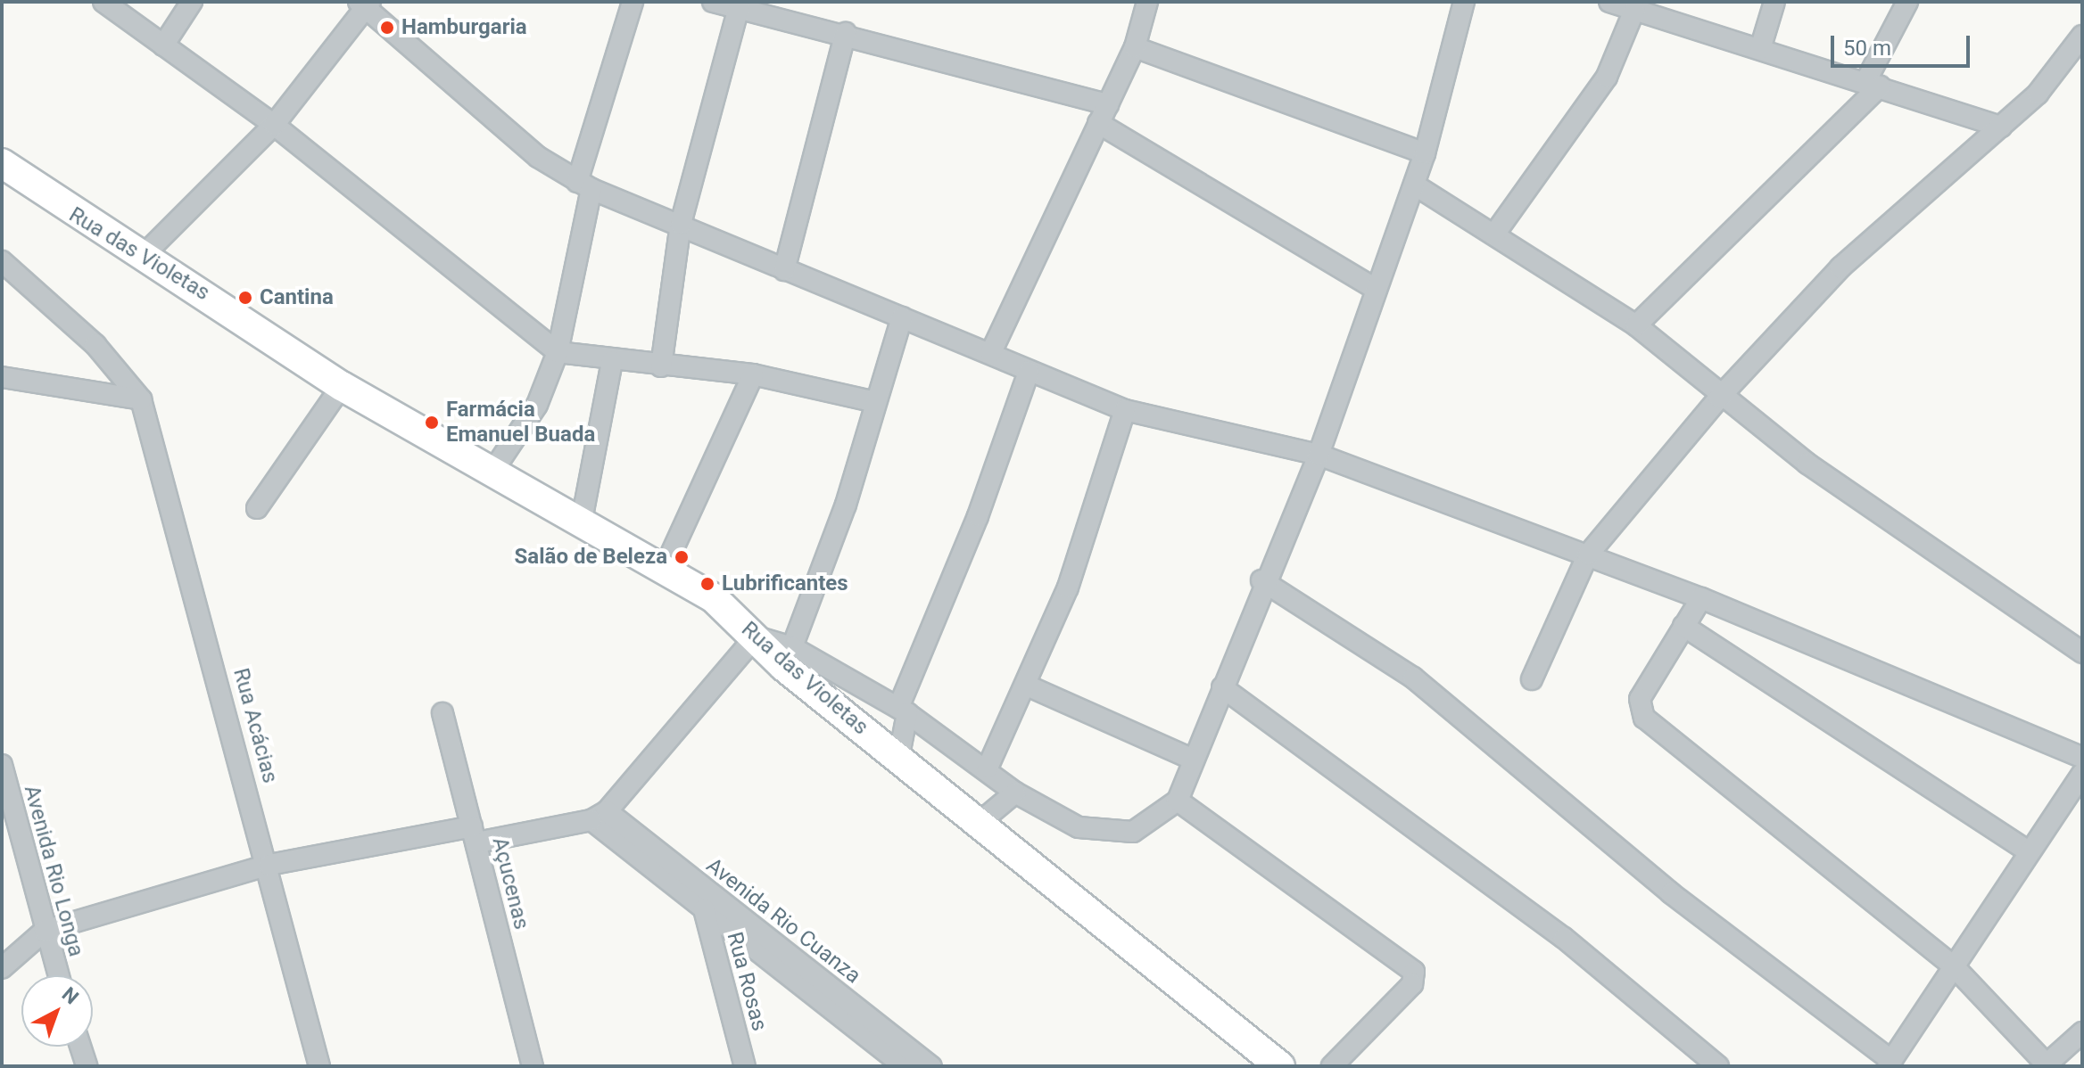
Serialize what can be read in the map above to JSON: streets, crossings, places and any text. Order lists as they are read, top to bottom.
{
  "streets": {
    "street": [
      "Rua das Violetas",
      "Rua Acácias",
      "Avenida Rio Longa",
      "Açucenas",
      "Avenida Rio Cuanza",
      "Rua Rosas"
    ]
  },
  "places": [
    "Hamburgaria",
    "Cantina",
    "Farmácia Emanuel Buada",
    "Salão de Beleza",
    "Lubrificantes"
  ],
  "scale_bar": "50 m",
  "north": "top right"
}
